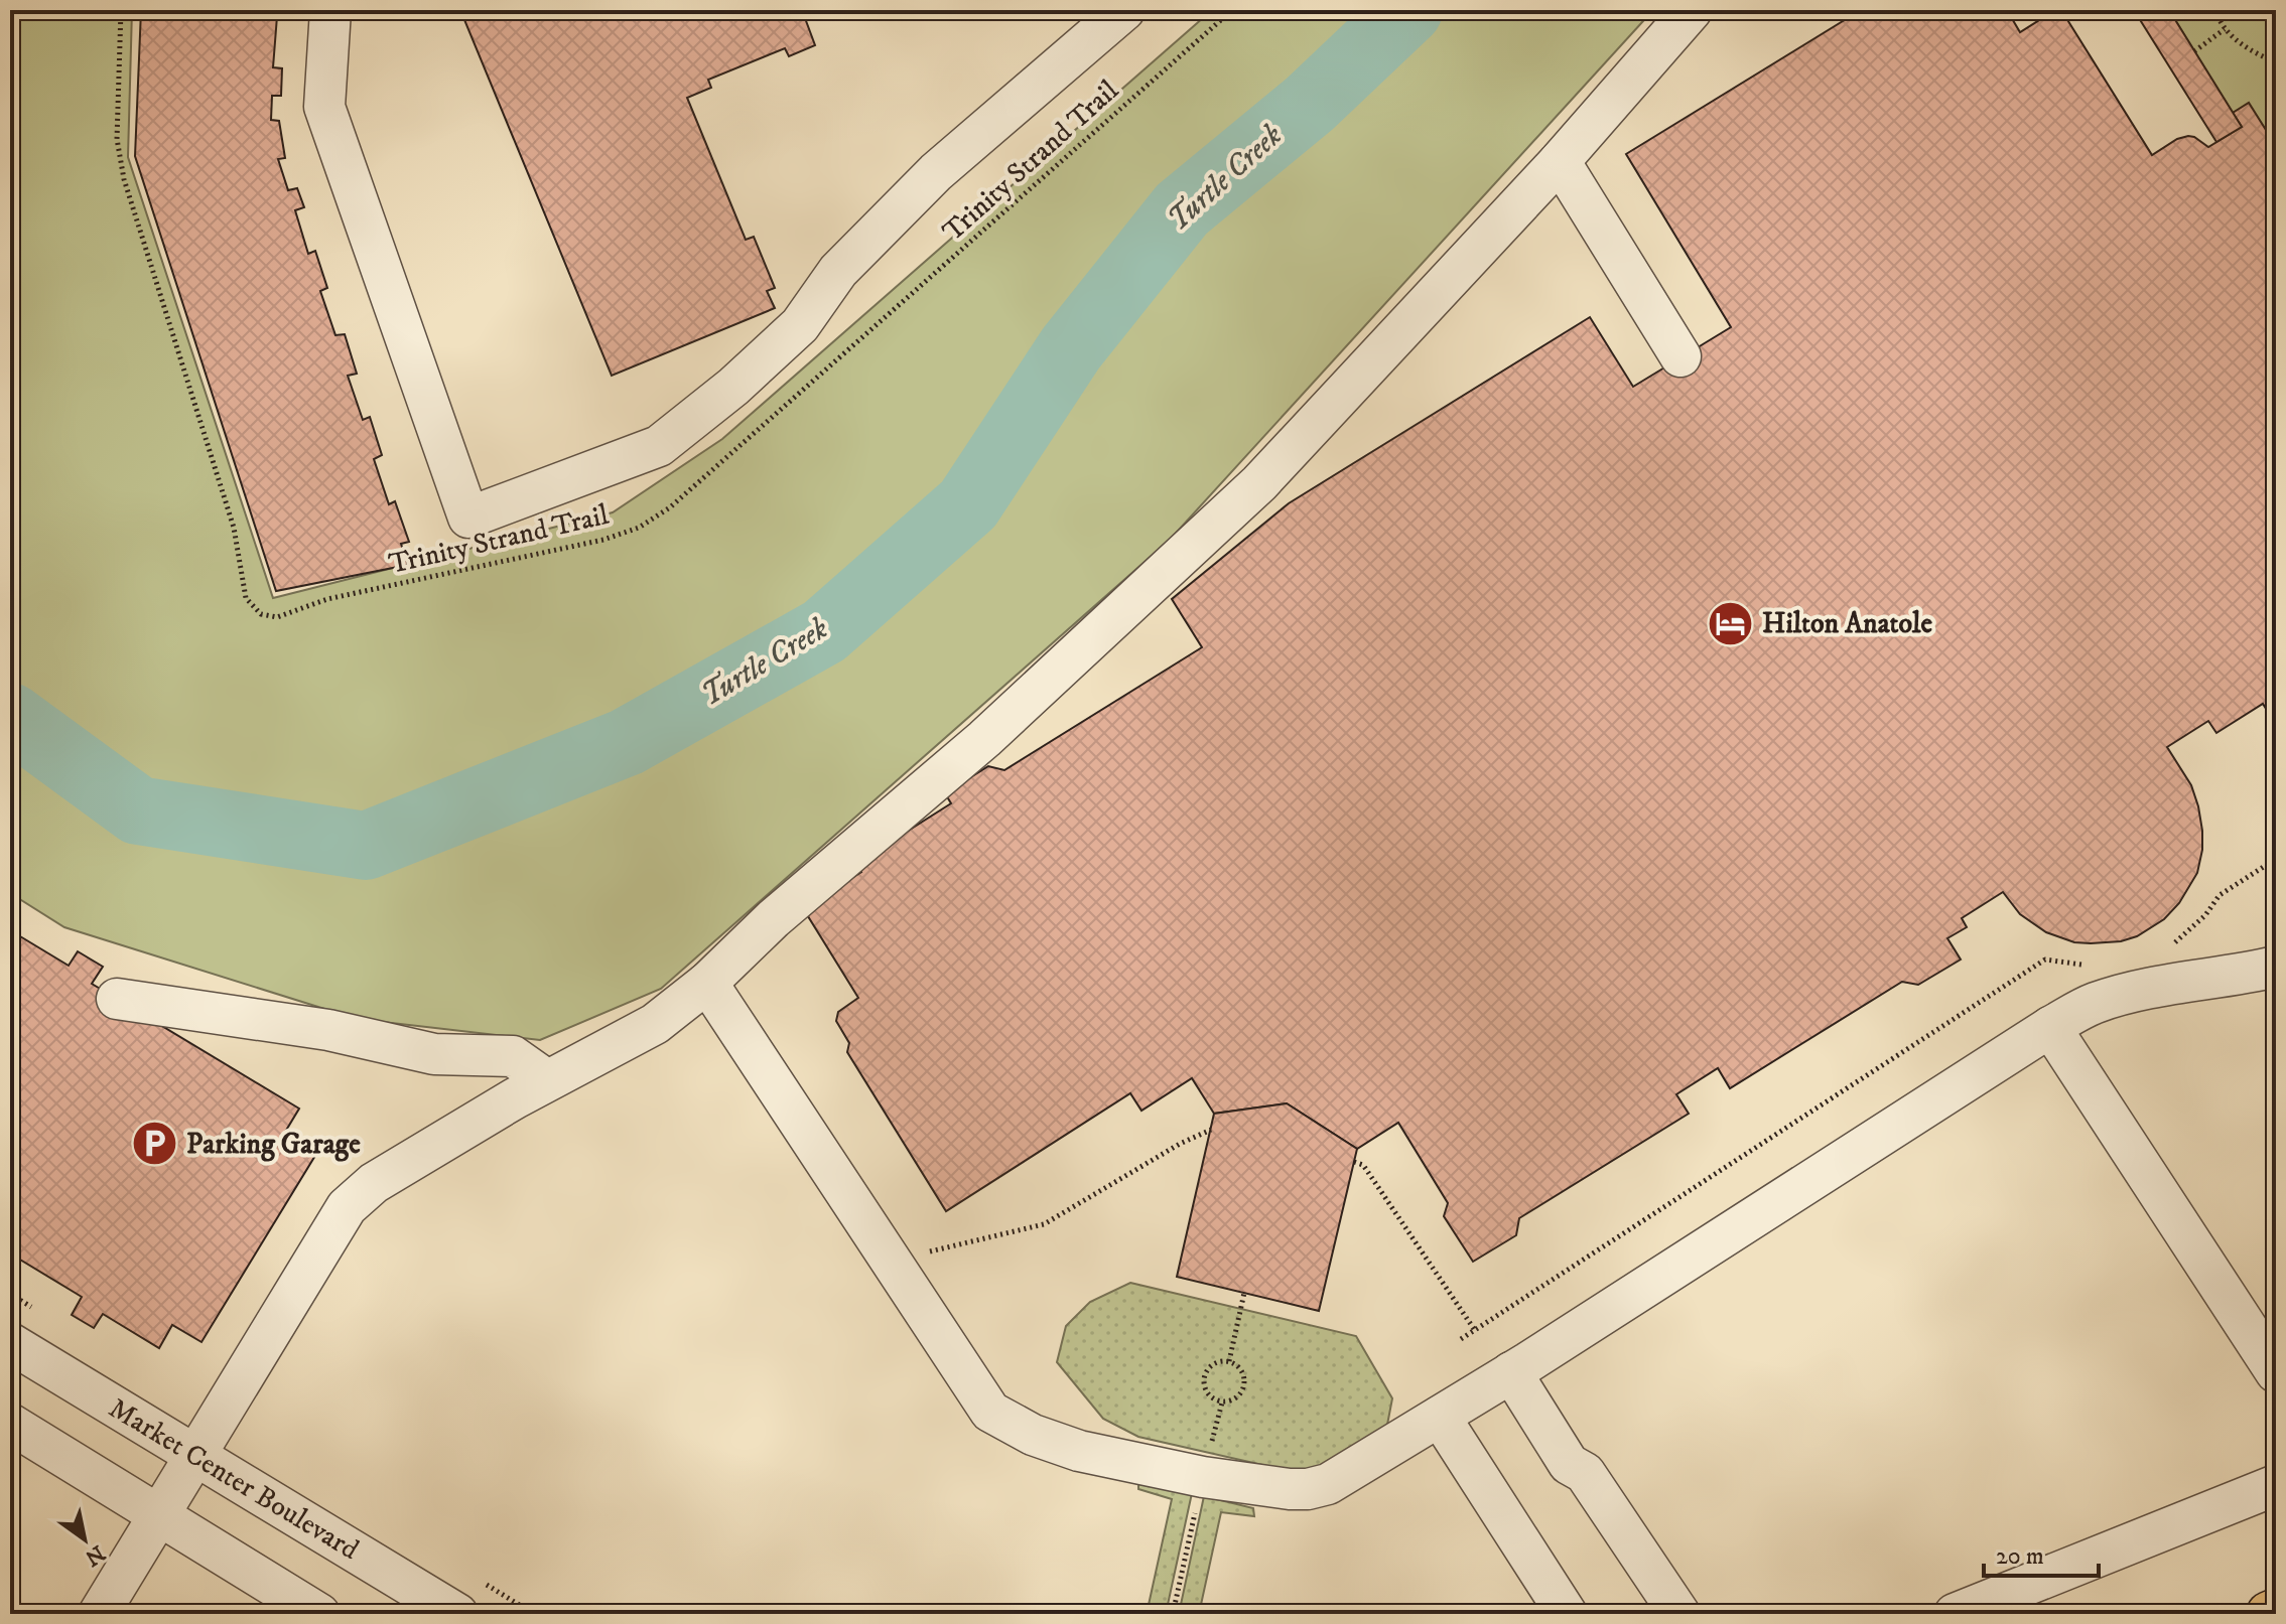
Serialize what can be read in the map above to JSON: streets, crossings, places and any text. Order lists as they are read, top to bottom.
{
  "streets": {
    "street": ["Market Center Boulevard"],
    "path": ["Trinity Strand Trail"]
  },
  "water": ["Turtle Creek"],
  "places": {
    "hotel": ["Hilton Anatole"],
    "parking": ["Parking Garage"]
  },
  "scale_bar": "20 m",
  "north": "bottom right"
}
